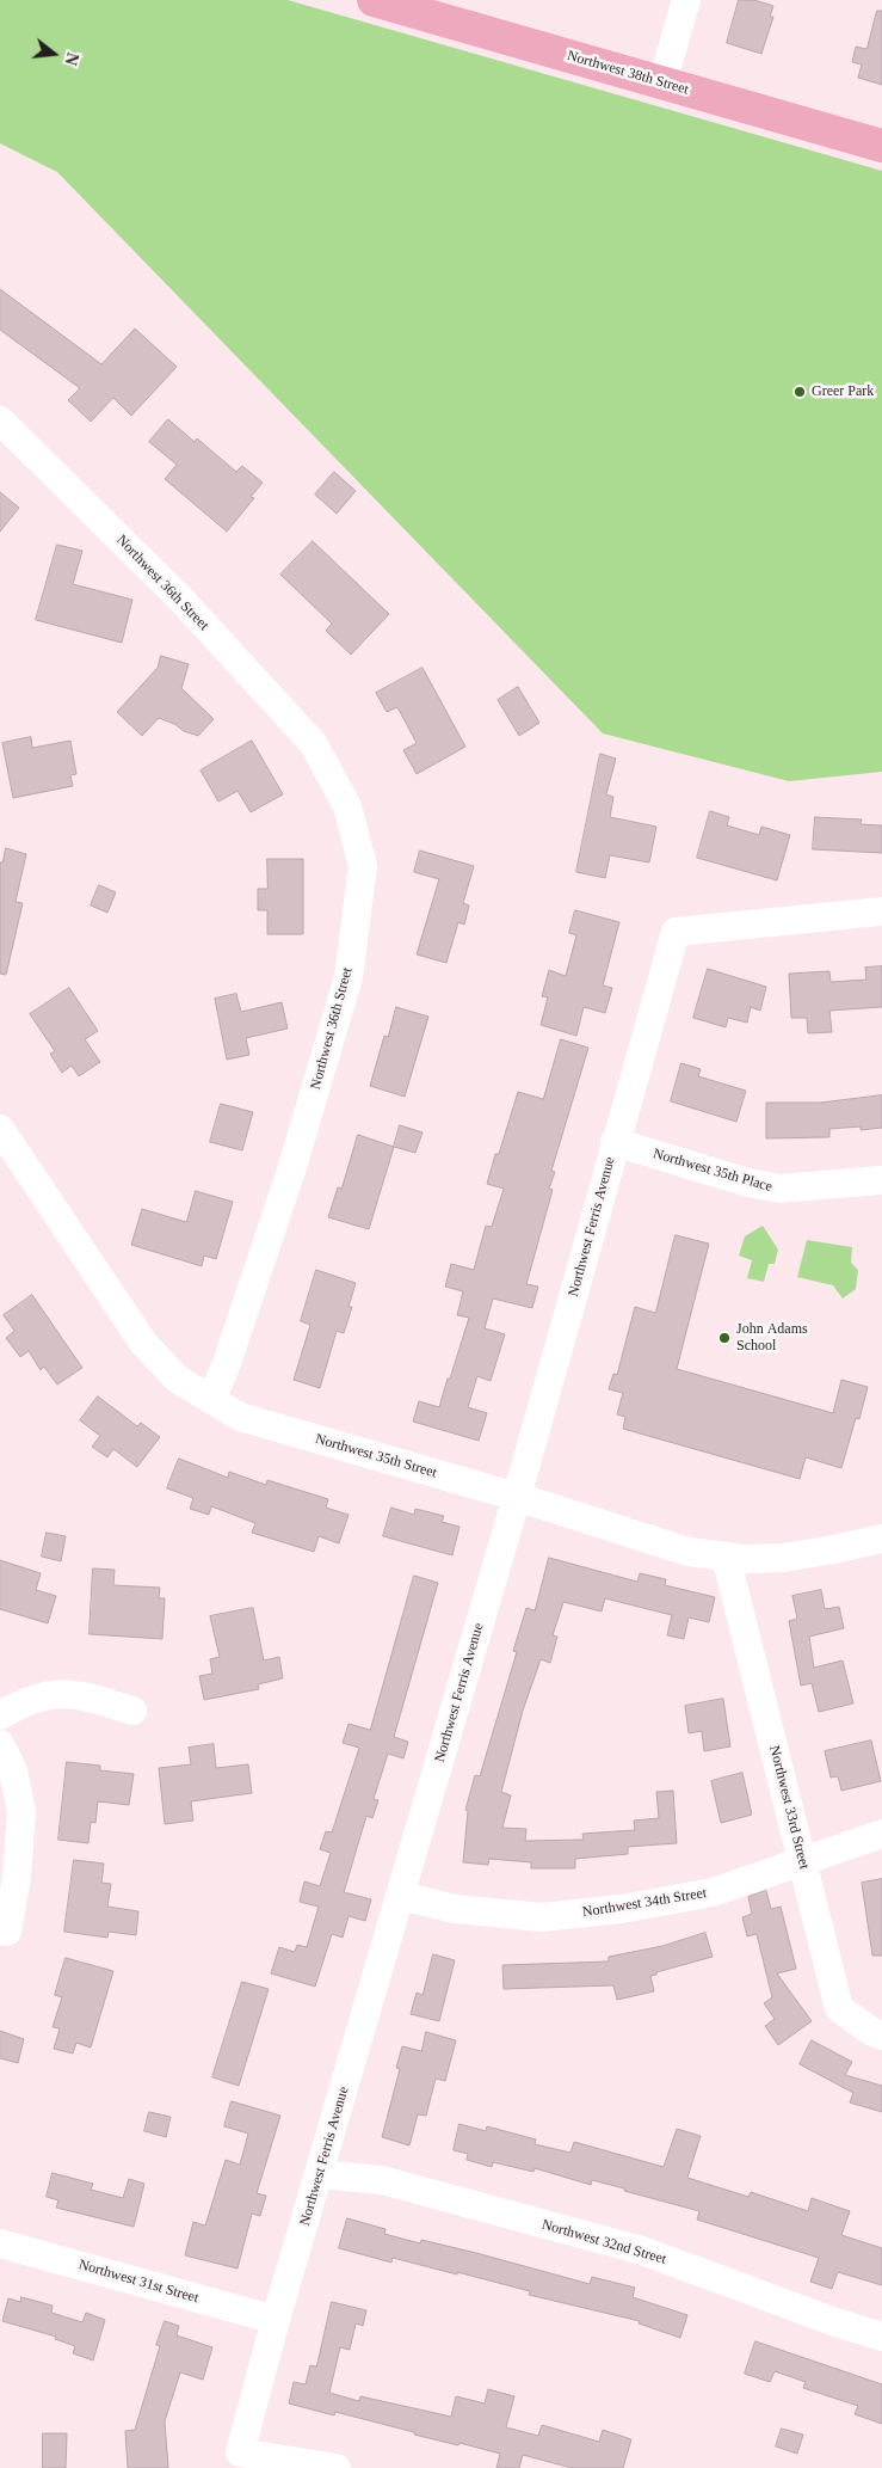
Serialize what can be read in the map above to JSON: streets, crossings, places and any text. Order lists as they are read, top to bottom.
{
  "streets": {
    "main road": ["Northwest 38th Street"],
    "street": [
      "Northwest 36th Street",
      "Northwest 35th Place",
      "Northwest Ferris Avenue",
      "Northwest 35th Street",
      "Northwest 33rd Street",
      "Northwest 34th Street",
      "Northwest 32nd Street",
      "Northwest 31st Street"
    ]
  },
  "crossings": [
    ["Northwest 36th Street", "Northwest 35th Street"],
    ["Northwest 35th Place", "Northwest Ferris Avenue"],
    ["Northwest Ferris Avenue", "Northwest 35th Street"],
    ["Northwest Ferris Avenue", "Northwest 34th Street"],
    ["Northwest Ferris Avenue", "Northwest 32nd Street"],
    ["Northwest Ferris Avenue", "Northwest 31st Street"],
    ["Northwest 35th Street", "Northwest 33rd Street"],
    ["Northwest 33rd Street", "Northwest 34th Street"]
  ],
  "places": ["Greer Park", "John Adams School"],
  "north": "right"
}
